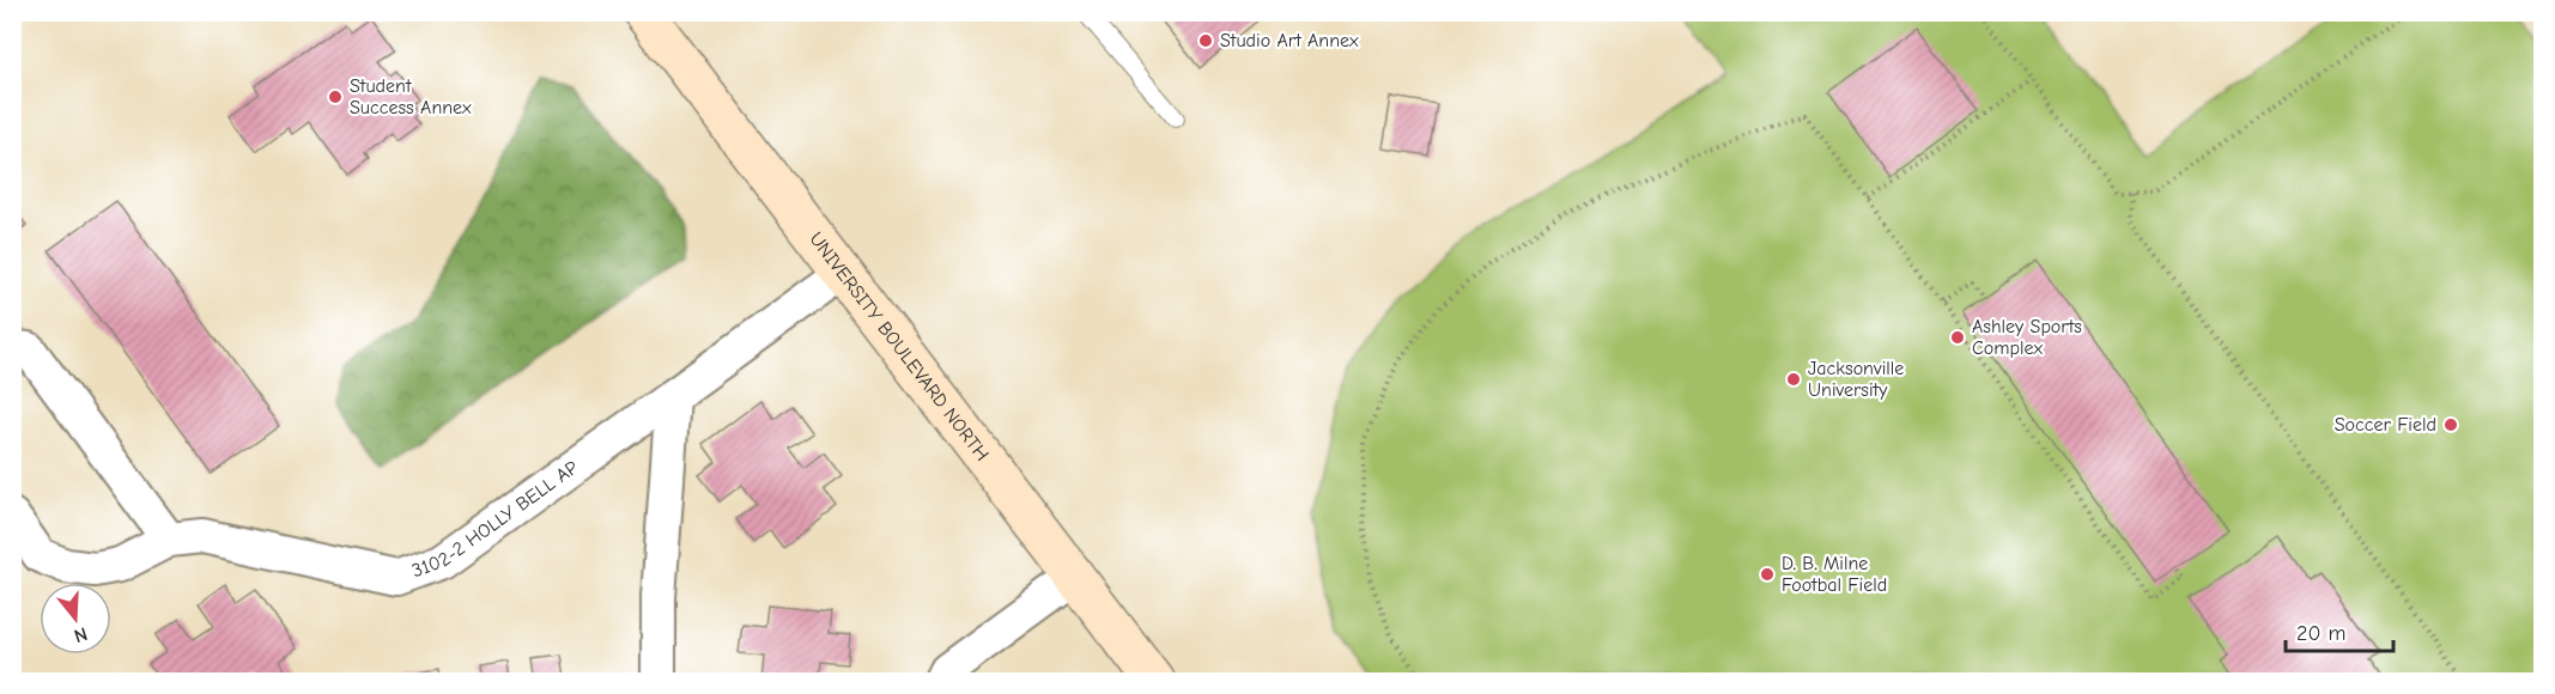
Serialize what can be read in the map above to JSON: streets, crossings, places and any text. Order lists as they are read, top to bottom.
{
  "streets": {
    "main road": ["UNIVERSITY BOULEVARD NORTH"],
    "street": ["3102-2 HOLLY BELL AP"]
  },
  "crossings": [
    ["UNIVERSITY BOULEVARD NORTH", "3102-2 HOLLY BELL AP"]
  ],
  "places": [
    "Studio Art Annex",
    "Student Success Annex",
    "Ashley Sports Complex",
    "Jacksonville University",
    "Soccer Field",
    "D. B. Milne Footbal Field"
  ],
  "scale_bar": "20 m",
  "north": "bottom"
}
